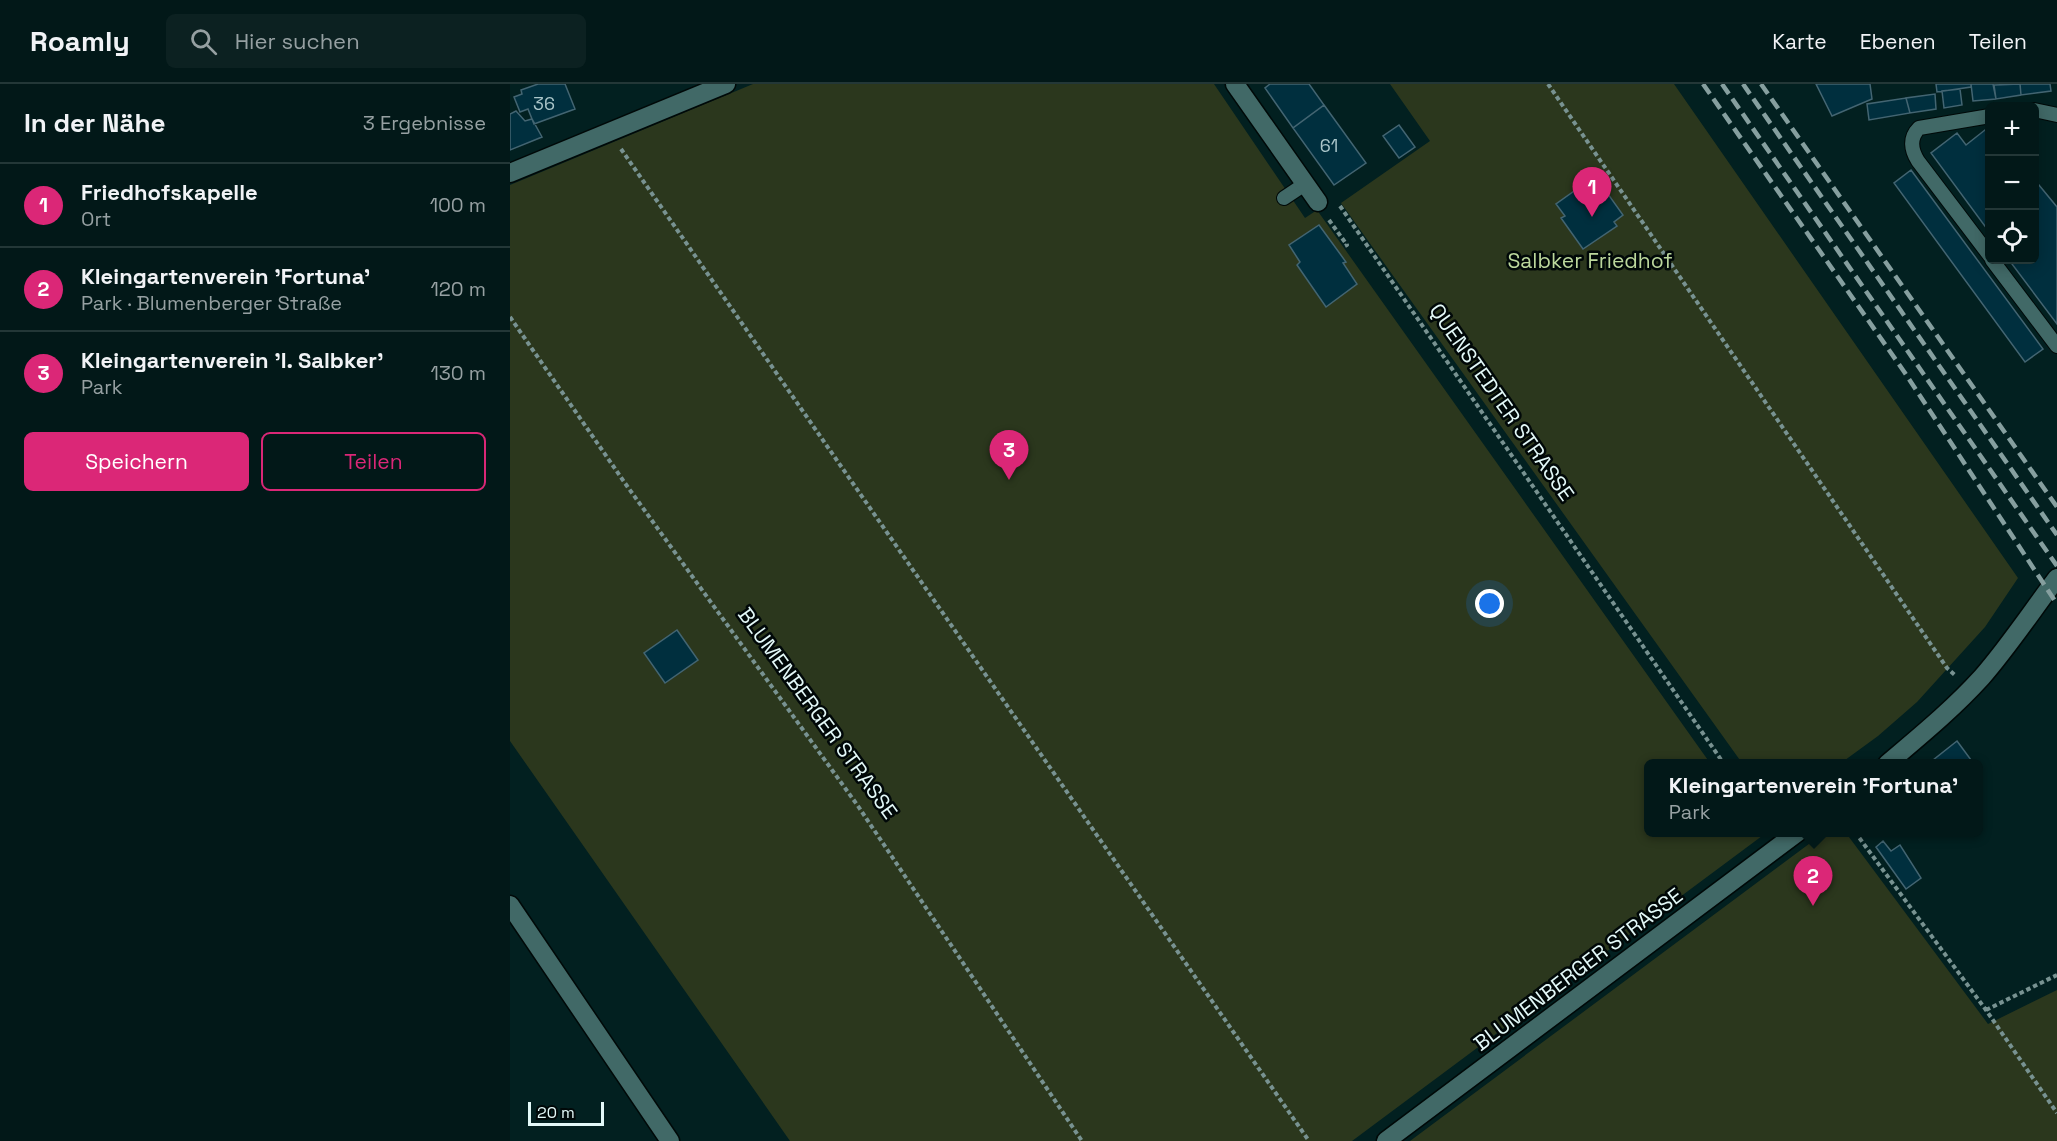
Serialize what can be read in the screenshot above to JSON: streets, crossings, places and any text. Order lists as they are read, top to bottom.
{
  "streets": {
    "street": ["BLUMENBERGER STRASSE"],
    "path": ["QUENSTEDTER STRASSE"]
  },
  "parks": ["Salbker Friedhof"],
  "house_numbers": ["36", "61"],
  "scale_bar": "20 m",
  "page": {
    "header": "Roamly",
    "search": "Hier suchen",
    "nav": ["Karte", "Ebenen", "Teilen"],
    "heading": ["In der Nähe", "3 Ergebnisse"],
    "map_buttons": ["+", "−"],
    "list": [
      {
        "mark": "1",
        "name": "Friedhofskapelle",
        "note": "Ort",
        "value": "100 m"
      },
      {
        "mark": "2",
        "name": "Kleingartenverein 'Fortuna'",
        "note": "Park · Blumenberger Straße",
        "value": "120 m"
      },
      {
        "mark": "3",
        "name": "Kleingartenverein 'I. Salbker'",
        "note": "Park",
        "value": "130 m"
      }
    ],
    "pins": ["1", "3", "2"],
    "buttons": ["Speichern", "Teilen"],
    "popup": ["Kleingartenverein 'Fortuna'", "Park"],
    "scale": "20 m"
  }
}
